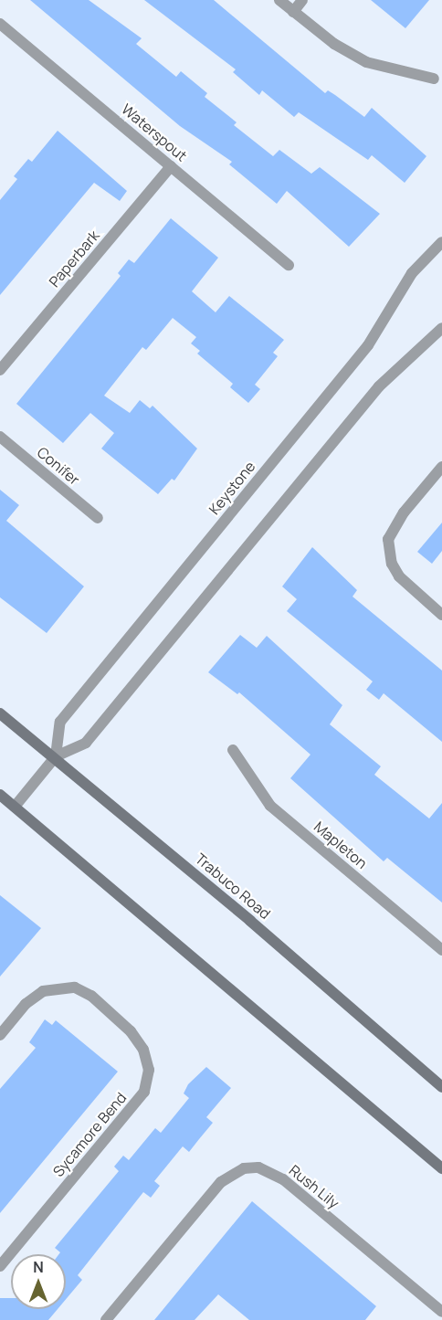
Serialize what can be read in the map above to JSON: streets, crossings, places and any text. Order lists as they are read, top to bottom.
{
  "streets": {
    "main road": ["Trabuco Road"],
    "street": [
      "Waterspout",
      "Paperbark",
      "Conifer",
      "Keystone",
      "Mapleton",
      "Sycamore Bend",
      "Rush Lily"
    ]
  },
  "crossings": [
    ["Waterspout", "Paperbark"],
    ["Keystone", "Trabuco Road"]
  ],
  "north": "top"
}
